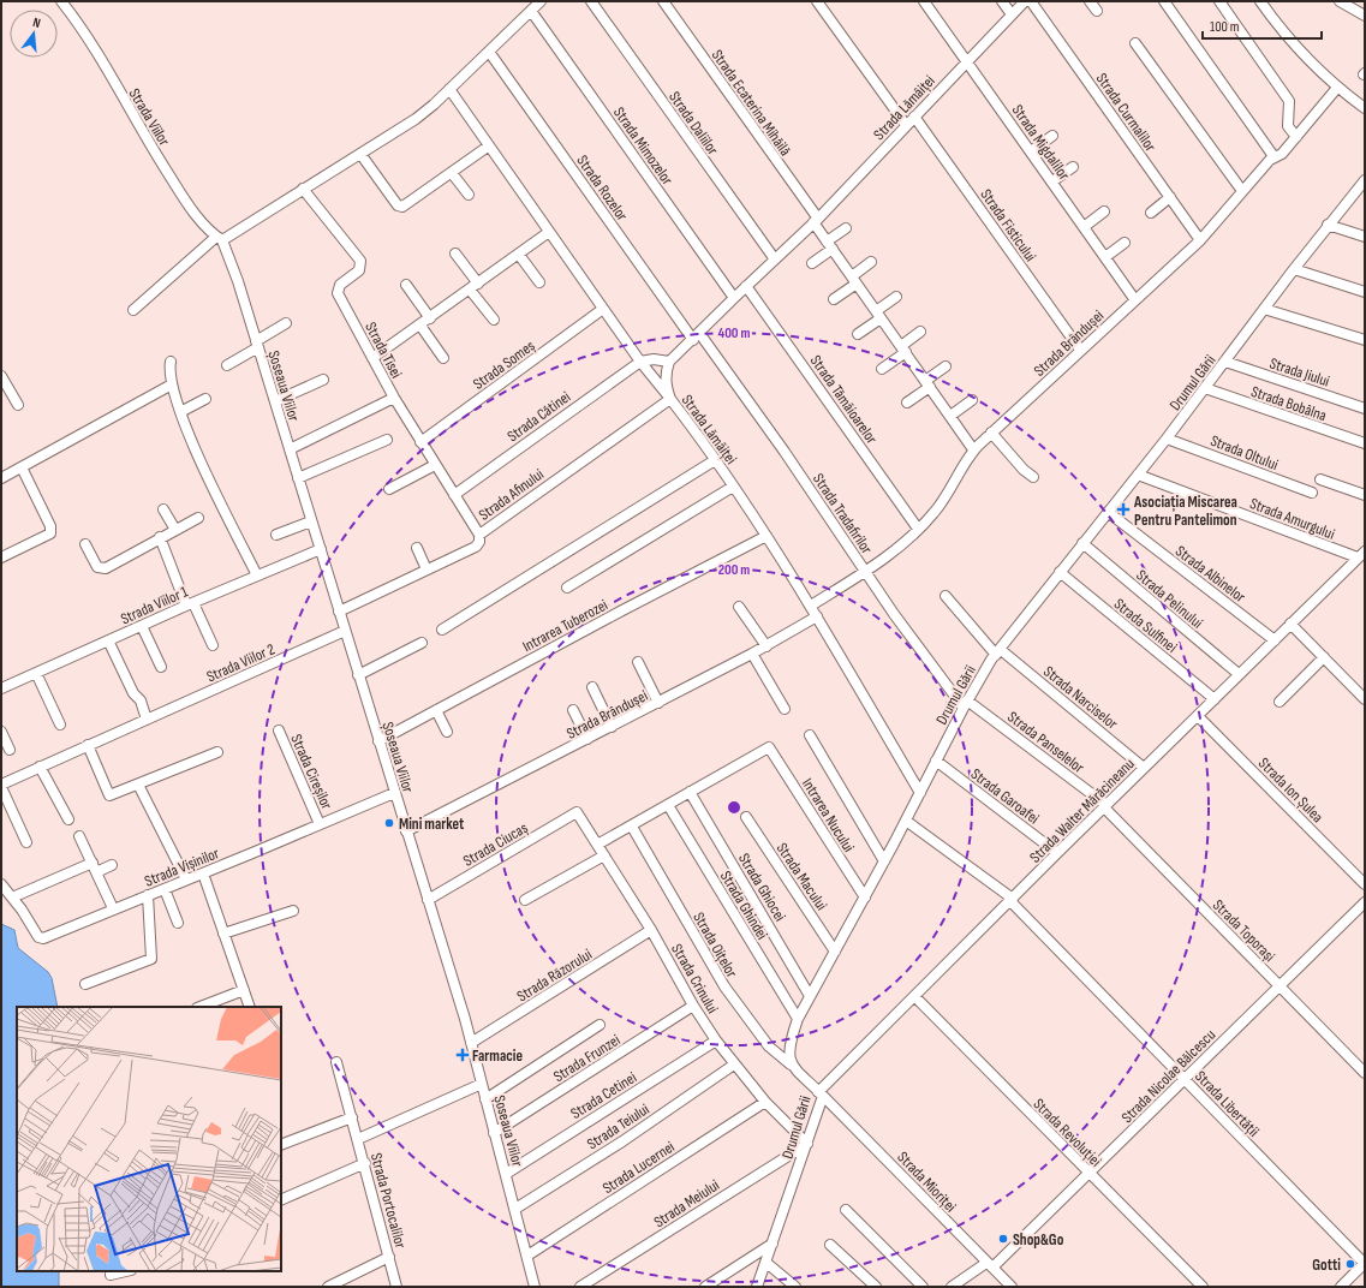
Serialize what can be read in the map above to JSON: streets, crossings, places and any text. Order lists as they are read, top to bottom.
{
  "streets": {
    "street": [
      "Strada Ecaterina Mihăilă",
      "Strada Lămâiței",
      "Strada Curmalilor",
      "Strada Viilor",
      "Strada Daliilor",
      "Strada Migdalilor",
      "Strada Mimozelor",
      "Strada Rozelor",
      "Strada Fisticului",
      "Strada Brândușei",
      "Strada Tisei",
      "Strada Someș",
      "Strada Jiului",
      "Drumul Gării",
      "Șoseaua Viilor",
      "Strada Tămâioarelor",
      "Strada Bobâlna",
      "Strada Cătinei",
      "Strada Oltului",
      "Strada Afinului",
      "Strada Tradafirilor",
      "Strada Amurgului",
      "Strada Albinelor",
      "Strada Pelinului",
      "Strada Viilor 1",
      "Intrarea Tuberozei",
      "Strada Sulfinei",
      "Strada Viilor 2",
      "Strada Narciselor",
      "Strada Panselelor",
      "Strada Cireșilor",
      "Strada Ion Șulea",
      "Strada Garoafei",
      "Strada Walter Mărăcineanu",
      "Intrarea Nucului",
      "Strada Ciucaș",
      "Strada Vișinilor",
      "Strada Macului",
      "Strada Ghiocei",
      "Strada Ghindei",
      "Strada Toporași",
      "Strada Oițelor",
      "Strada Răzorului",
      "Strada Crinului",
      "Strada Frunzei",
      "Strada Nicolae Bălcescu",
      "Strada Cetinei",
      "Strada Libertății",
      "Strada Teiului",
      "Strada Revoluției",
      "Strada Lucernei",
      "Strada Mioriței",
      "Strada Portocalilor",
      "Strada Meiului"
    ]
  },
  "crossings": [
    ["Strada Ecaterina Mihăilă", "Strada Lămâiței"],
    ["Strada Ecaterina Mihăilă", "Strada Brândușei"],
    ["Strada Lămâiței", "Strada Daliilor"],
    ["Strada Lămâiței", "Strada Migdalilor"],
    ["Strada Lămâiței", "Strada Mimozelor"],
    ["Strada Lămâiței", "Strada Rozelor"],
    ["Strada Lămâiței", "Strada Fisticului"],
    ["Strada Lămâiței", "Strada Brândușei"],
    ["Strada Lămâiței", "Drumul Gării"],
    ["Strada Lămâiței", "Strada Tămâioarelor"],
    ["Strada Lămâiței", "Strada Afinului"],
    ["Strada Lămâiței", "Strada Tradafirilor"],
    ["Strada Lămâiței", "Intrarea Tuberozei"],
    ["Strada Curmalilor", "Strada Brândușei"],
    ["Strada Viilor", "Șoseaua Viilor"],
    ["Strada Migdalilor", "Strada Brândușei"],
    ["Strada Rozelor", "Strada Tradafirilor"],
    ["Strada Fisticului", "Strada Brândușei"],
    ["Strada Brândușei", "Șoseaua Viilor"],
    ["Strada Brândușei", "Strada Tămâioarelor"],
    ["Strada Brândușei", "Strada Tradafirilor"],
    ["Strada Tisei", "Strada Someș"],
    ["Strada Tisei", "Strada Cătinei"],
    ["Strada Tisei", "Strada Afinului"],
    ["Strada Jiului", "Drumul Gării"],
    ["Drumul Gării", "Strada Bobâlna"],
    ["Drumul Gării", "Strada Oltului"],
    ["Drumul Gării", "Strada Tradafirilor"],
    ["Drumul Gării", "Strada Amurgului"],
    ["Drumul Gării", "Strada Albinelor"],
    ["Drumul Gării", "Strada Pelinului"],
    ["Drumul Gării", "Strada Sulfinei"],
    ["Drumul Gării", "Strada Narciselor"],
    ["Drumul Gării", "Strada Panselelor"],
    ["Drumul Gării", "Strada Garoafei"],
    ["Drumul Gării", "Strada Walter Mărăcineanu"],
    ["Drumul Gării", "Intrarea Nucului"],
    ["Drumul Gării", "Strada Macului"],
    ["Drumul Gării", "Strada Ghiocei"],
    ["Drumul Gării", "Strada Ghindei"],
    ["Drumul Gării", "Strada Oițelor"],
    ["Drumul Gării", "Strada Crinului"],
    ["Drumul Gării", "Strada Libertății"],
    ["Drumul Gării", "Strada Mioriței"],
    ["Drumul Gării", "Strada Meiului"],
    ["Șoseaua Viilor", "Strada Afinului"],
    ["Șoseaua Viilor", "Strada Viilor 1"],
    ["Șoseaua Viilor", "Intrarea Tuberozei"],
    ["Șoseaua Viilor", "Strada Viilor 2"],
    ["Șoseaua Viilor", "Strada Ciucaș"],
    ["Șoseaua Viilor", "Strada Vișinilor"],
    ["Șoseaua Viilor", "Strada Răzorului"],
    ["Șoseaua Viilor", "Strada Frunzei"],
    ["Șoseaua Viilor", "Strada Cetinei"],
    ["Șoseaua Viilor", "Strada Teiului"],
    ["Șoseaua Viilor", "Strada Lucernei"],
    ["Șoseaua Viilor", "Strada Portocalilor"],
    ["Strada Tradafirilor", "Strada Panselelor"],
    ["Strada Amurgului", "Strada Walter Mărăcineanu"],
    ["Strada Albinelor", "Strada Walter Mărăcineanu"],
    ["Strada Pelinului", "Strada Walter Mărăcineanu"],
    ["Strada Viilor 1", "Strada Viilor 2"],
    ["Strada Sulfinei", "Strada Walter Mărăcineanu"],
    ["Strada Narciselor", "Strada Walter Mărăcineanu"],
    ["Strada Panselelor", "Strada Walter Mărăcineanu"],
    ["Strada Panselelor", "Strada Toporași"],
    ["Strada Cireșilor", "Strada Vișinilor"],
    ["Strada Ion Șulea", "Strada Walter Mărăcineanu"],
    ["Strada Garoafei", "Strada Walter Mărăcineanu"],
    ["Strada Walter Mărăcineanu", "Strada Toporași"],
    ["Strada Walter Mărăcineanu", "Strada Libertății"],
    ["Strada Walter Mărăcineanu", "Strada Revoluției"],
    ["Strada Walter Mărăcineanu", "Strada Mioriței"],
    ["Intrarea Nucului", "Strada Ghiocei"],
    ["Strada Ciucaș", "Strada Crinului"],
    ["Strada Toporași", "Strada Nicolae Bălcescu"],
    ["Strada Răzorului", "Strada Crinului"],
    ["Strada Crinului", "Strada Frunzei"],
    ["Strada Crinului", "Strada Cetinei"],
    ["Strada Crinului", "Strada Teiului"],
    ["Strada Crinului", "Strada Lucernei"],
    ["Strada Crinului", "Strada Meiului"],
    ["Strada Nicolae Bălcescu", "Strada Libertății"],
    ["Strada Nicolae Bălcescu", "Strada Revoluției"],
    ["Strada Nicolae Bălcescu", "Strada Mioriței"]
  ],
  "places": {
    "health": ["Asociația Miscarea Pentru Pantelimon", "Farmacie"],
    "other": ["Mini market", "Shop&Go", "Gotti"]
  },
  "scale_bar": "100 m",
  "north": "top",
  "rings": ["400 m", "200 m"]
}
